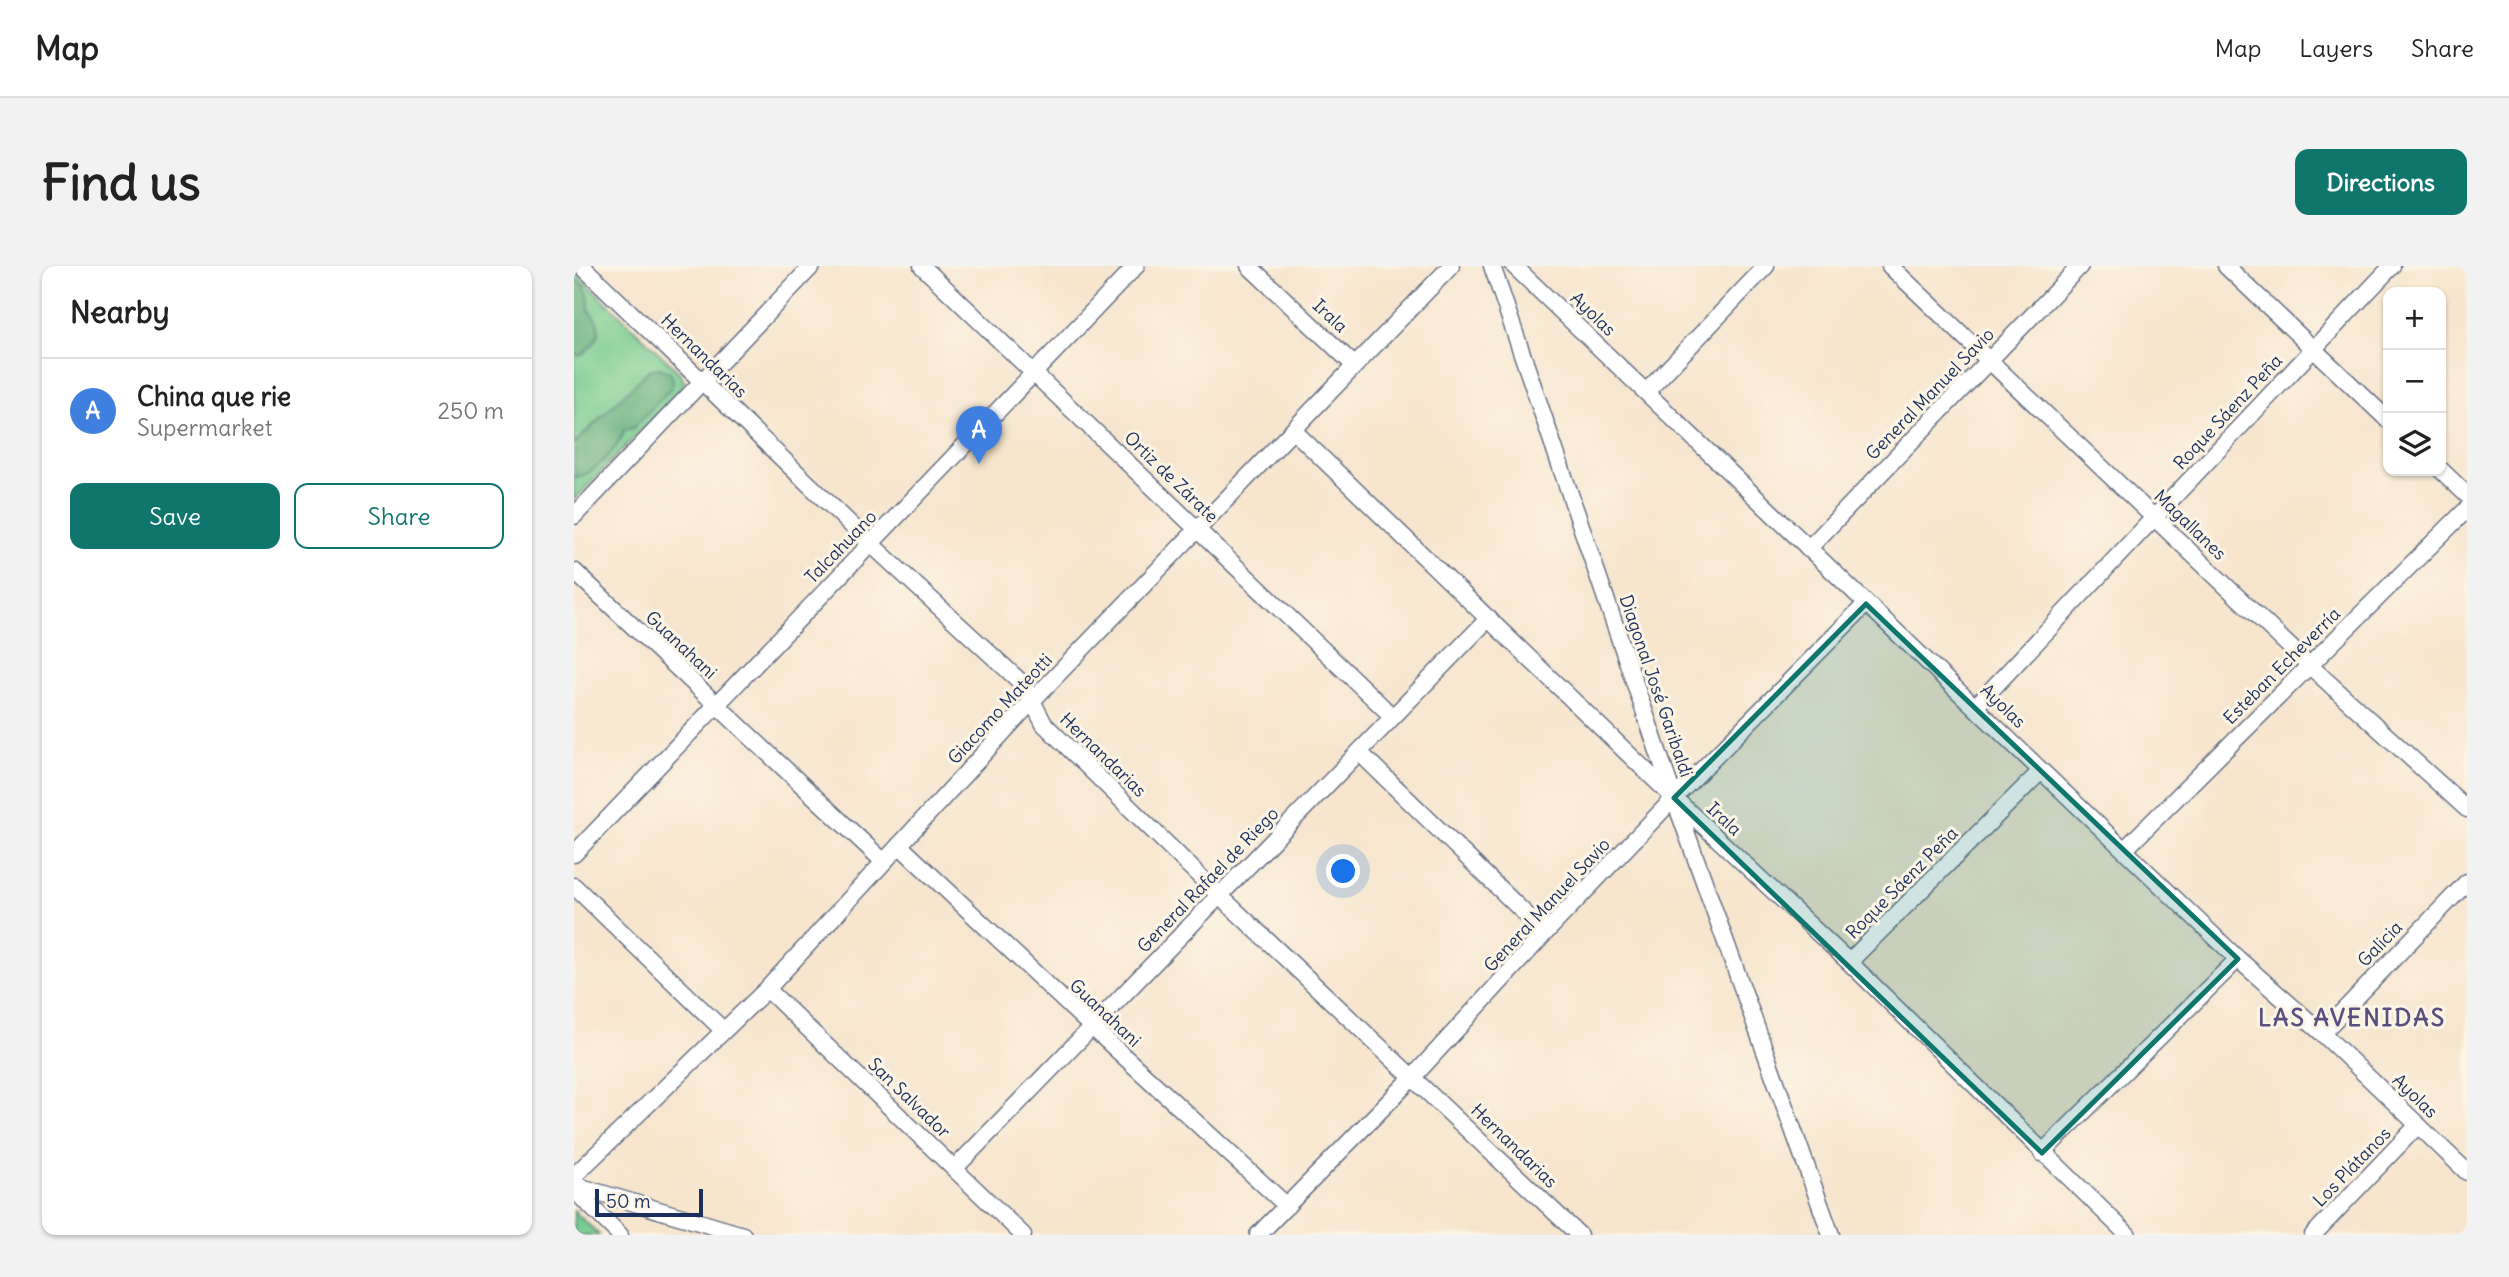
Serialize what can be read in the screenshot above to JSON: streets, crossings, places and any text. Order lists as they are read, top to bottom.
{
  "streets": {
    "street": [
      "Ayolas",
      "Irala",
      "Hernandarias",
      "General Manuel Savio",
      "Roque Sáenz Peña",
      "Ortiz de Zárate",
      "Magallanes",
      "Talcahuano",
      "Guanahani",
      "Esteban Echeverría",
      "Diagonal José Garibaldi",
      "Giacomo Mateotti",
      "General Rafael de Riego",
      "Galicia",
      "San Salvador",
      "Los Plátanos"
    ]
  },
  "crossings": [
    ["Ayolas", "General Manuel Savio"],
    ["Ayolas", "Roque Sáenz Peña"],
    ["Ayolas", "Esteban Echeverría"],
    ["Ayolas", "Galicia"],
    ["Ayolas", "Los Plátanos"],
    ["Irala", "General Manuel Savio"],
    ["Irala", "Roque Sáenz Peña"],
    ["Irala", "Diagonal José Garibaldi"],
    ["Irala", "Giacomo Mateotti"],
    ["Irala", "General Rafael de Riego"],
    ["Hernandarias", "General Manuel Savio"],
    ["Hernandarias", "Talcahuano"],
    ["Hernandarias", "Giacomo Mateotti"],
    ["Hernandarias", "General Rafael de Riego"],
    ["General Manuel Savio", "Magallanes"],
    ["General Manuel Savio", "Guanahani"],
    ["General Manuel Savio", "Diagonal José Garibaldi"],
    ["Roque Sáenz Peña", "Magallanes"],
    ["Ortiz de Zárate", "Talcahuano"],
    ["Ortiz de Zárate", "Giacomo Mateotti"],
    ["Ortiz de Zárate", "General Rafael de Riego"],
    ["Magallanes", "Esteban Echeverría"],
    ["Talcahuano", "Guanahani"],
    ["Guanahani", "Giacomo Mateotti"],
    ["Guanahani", "General Rafael de Riego"],
    ["Giacomo Mateotti", "San Salvador"],
    ["General Rafael de Riego", "San Salvador"]
  ],
  "districts": ["LAS AVENIDAS"],
  "scale_bar": "50 m",
  "page": {
    "header": "Map",
    "nav": ["Map", "Layers", "Share"],
    "buttons": [
      "Directions",
      ["Save", "Share"]
    ],
    "title": "Find us",
    "heading": "Nearby",
    "map_buttons": ["+", "−"],
    "list": [
      {
        "mark": "A",
        "name": "China que rie",
        "note": "Supermarket",
        "value": "250 m"
      }
    ],
    "pins": "A",
    "scale": "50 m"
  }
}
